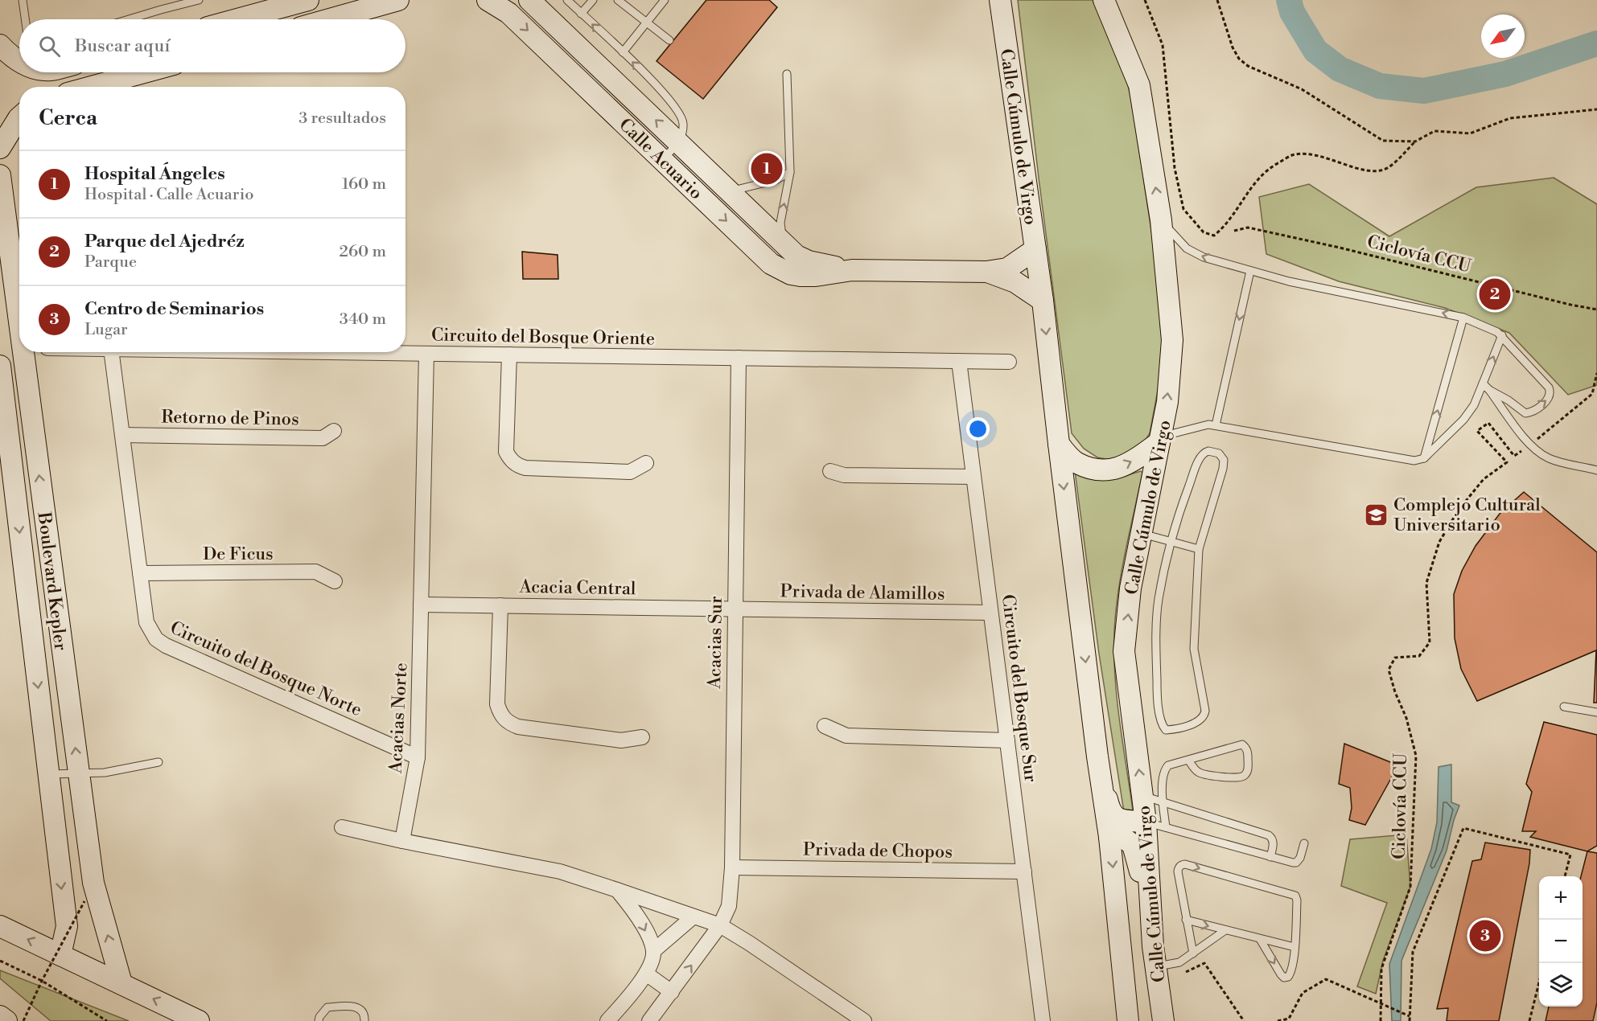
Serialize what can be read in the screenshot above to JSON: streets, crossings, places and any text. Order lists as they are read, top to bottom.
{
  "streets": {
    "street": [
      "Calle Cúmulo de Virgo",
      "Calle Acuario",
      "Circuito del Bosque Oriente",
      "Retorno de Pinos",
      "De Ficus",
      "Boulevard Kepler",
      "Acacia Central",
      "Privada de Alamillos",
      "Acacias Sur",
      "Circuito del Bosque Norte",
      "Circuito del Bosque Sur",
      "Acacias Norte",
      "Privada de Chopos"
    ],
    "path": ["Ciclovía CCU"]
  },
  "crossings": [
    ["Calle Cúmulo de Virgo", "Calle Acuario"],
    ["Circuito del Bosque Oriente", "Acacias Sur"],
    ["Circuito del Bosque Oriente", "Circuito del Bosque Sur"],
    ["Circuito del Bosque Oriente", "Acacias Norte"],
    ["Retorno de Pinos", "Circuito del Bosque Norte"],
    ["De Ficus", "Circuito del Bosque Norte"],
    ["Acacia Central", "Privada de Alamillos"],
    ["Acacia Central", "Acacias Sur"],
    ["Acacia Central", "Acacias Norte"],
    ["Privada de Alamillos", "Acacias Sur"],
    ["Privada de Alamillos", "Circuito del Bosque Sur"],
    ["Acacias Sur", "Privada de Chopos"],
    ["Circuito del Bosque Norte", "Acacias Norte"],
    ["Circuito del Bosque Sur", "Privada de Chopos"]
  ],
  "places": {
    "school or university": ["Complejo Cultural Universitario"]
  },
  "north": "bottom left",
  "page": {
    "search": "Buscar aquí",
    "heading": ["Cerca", "3 resultados"],
    "list": [
      {
        "mark": "1",
        "name": "Hospital Ángeles",
        "note": "Hospital · Calle Acuario",
        "value": "160 m"
      },
      {
        "mark": "2",
        "name": "Parque del Ajedréz",
        "note": "Parque",
        "value": "260 m"
      },
      {
        "mark": "3",
        "name": "Centro de Seminarios",
        "note": "Lugar",
        "value": "340 m"
      }
    ],
    "pins": ["1", "2", "3"],
    "map_buttons": ["+", "−"]
  }
}
